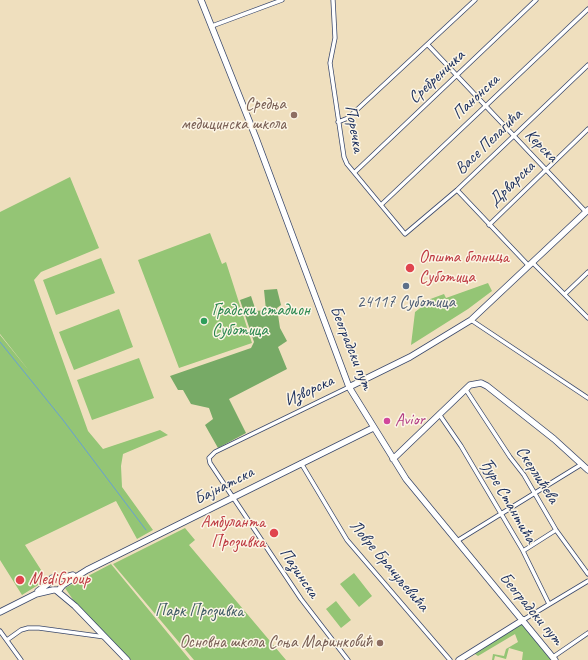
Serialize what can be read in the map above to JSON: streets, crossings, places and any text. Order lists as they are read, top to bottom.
{
  "streets": {
    "main road": ["Београдски пут", "Изворска", "Бајнатска"],
    "street": [
      "Сребреничка",
      "Панонска",
      "Поречка",
      "Васе Пелагића",
      "Керска",
      "Дрварска",
      "Скерлићева",
      "Ђуре Стантића",
      "Ловре Брачуљевића",
      "Пазинска"
    ]
  },
  "crossings": [
    ["Сребреничка", "Поречка"],
    ["Сребреничка", "Керска"],
    ["Панонска", "Поречка"],
    ["Панонска", "Керска"],
    ["Поречка", "Васе Пелагића"],
    ["Васе Пелагића", "Керска"],
    ["Керска", "Дрварска"],
    ["Керска", "Изворска"],
    ["Београдски пут", "Изворска"],
    ["Београдски пут", "Бајнатска"],
    ["Изворска", "Бајнатска"],
    ["Изворска", "Пазинска"],
    ["Бајнатска", "Ловре Брачуљевића"],
    ["Бајнатска", "Пазинска"]
  ],
  "parks": ["Парк Прозивка"],
  "places": [
    "Средња медицинска школа",
    "Општа болница Суботица",
    "24117 Суботица",
    "Градски стадион Суботица",
    "Avior",
    "Амбуланта Прозивка",
    "MediGroup",
    "Основна школа Соња Маринковић"
  ]
}
